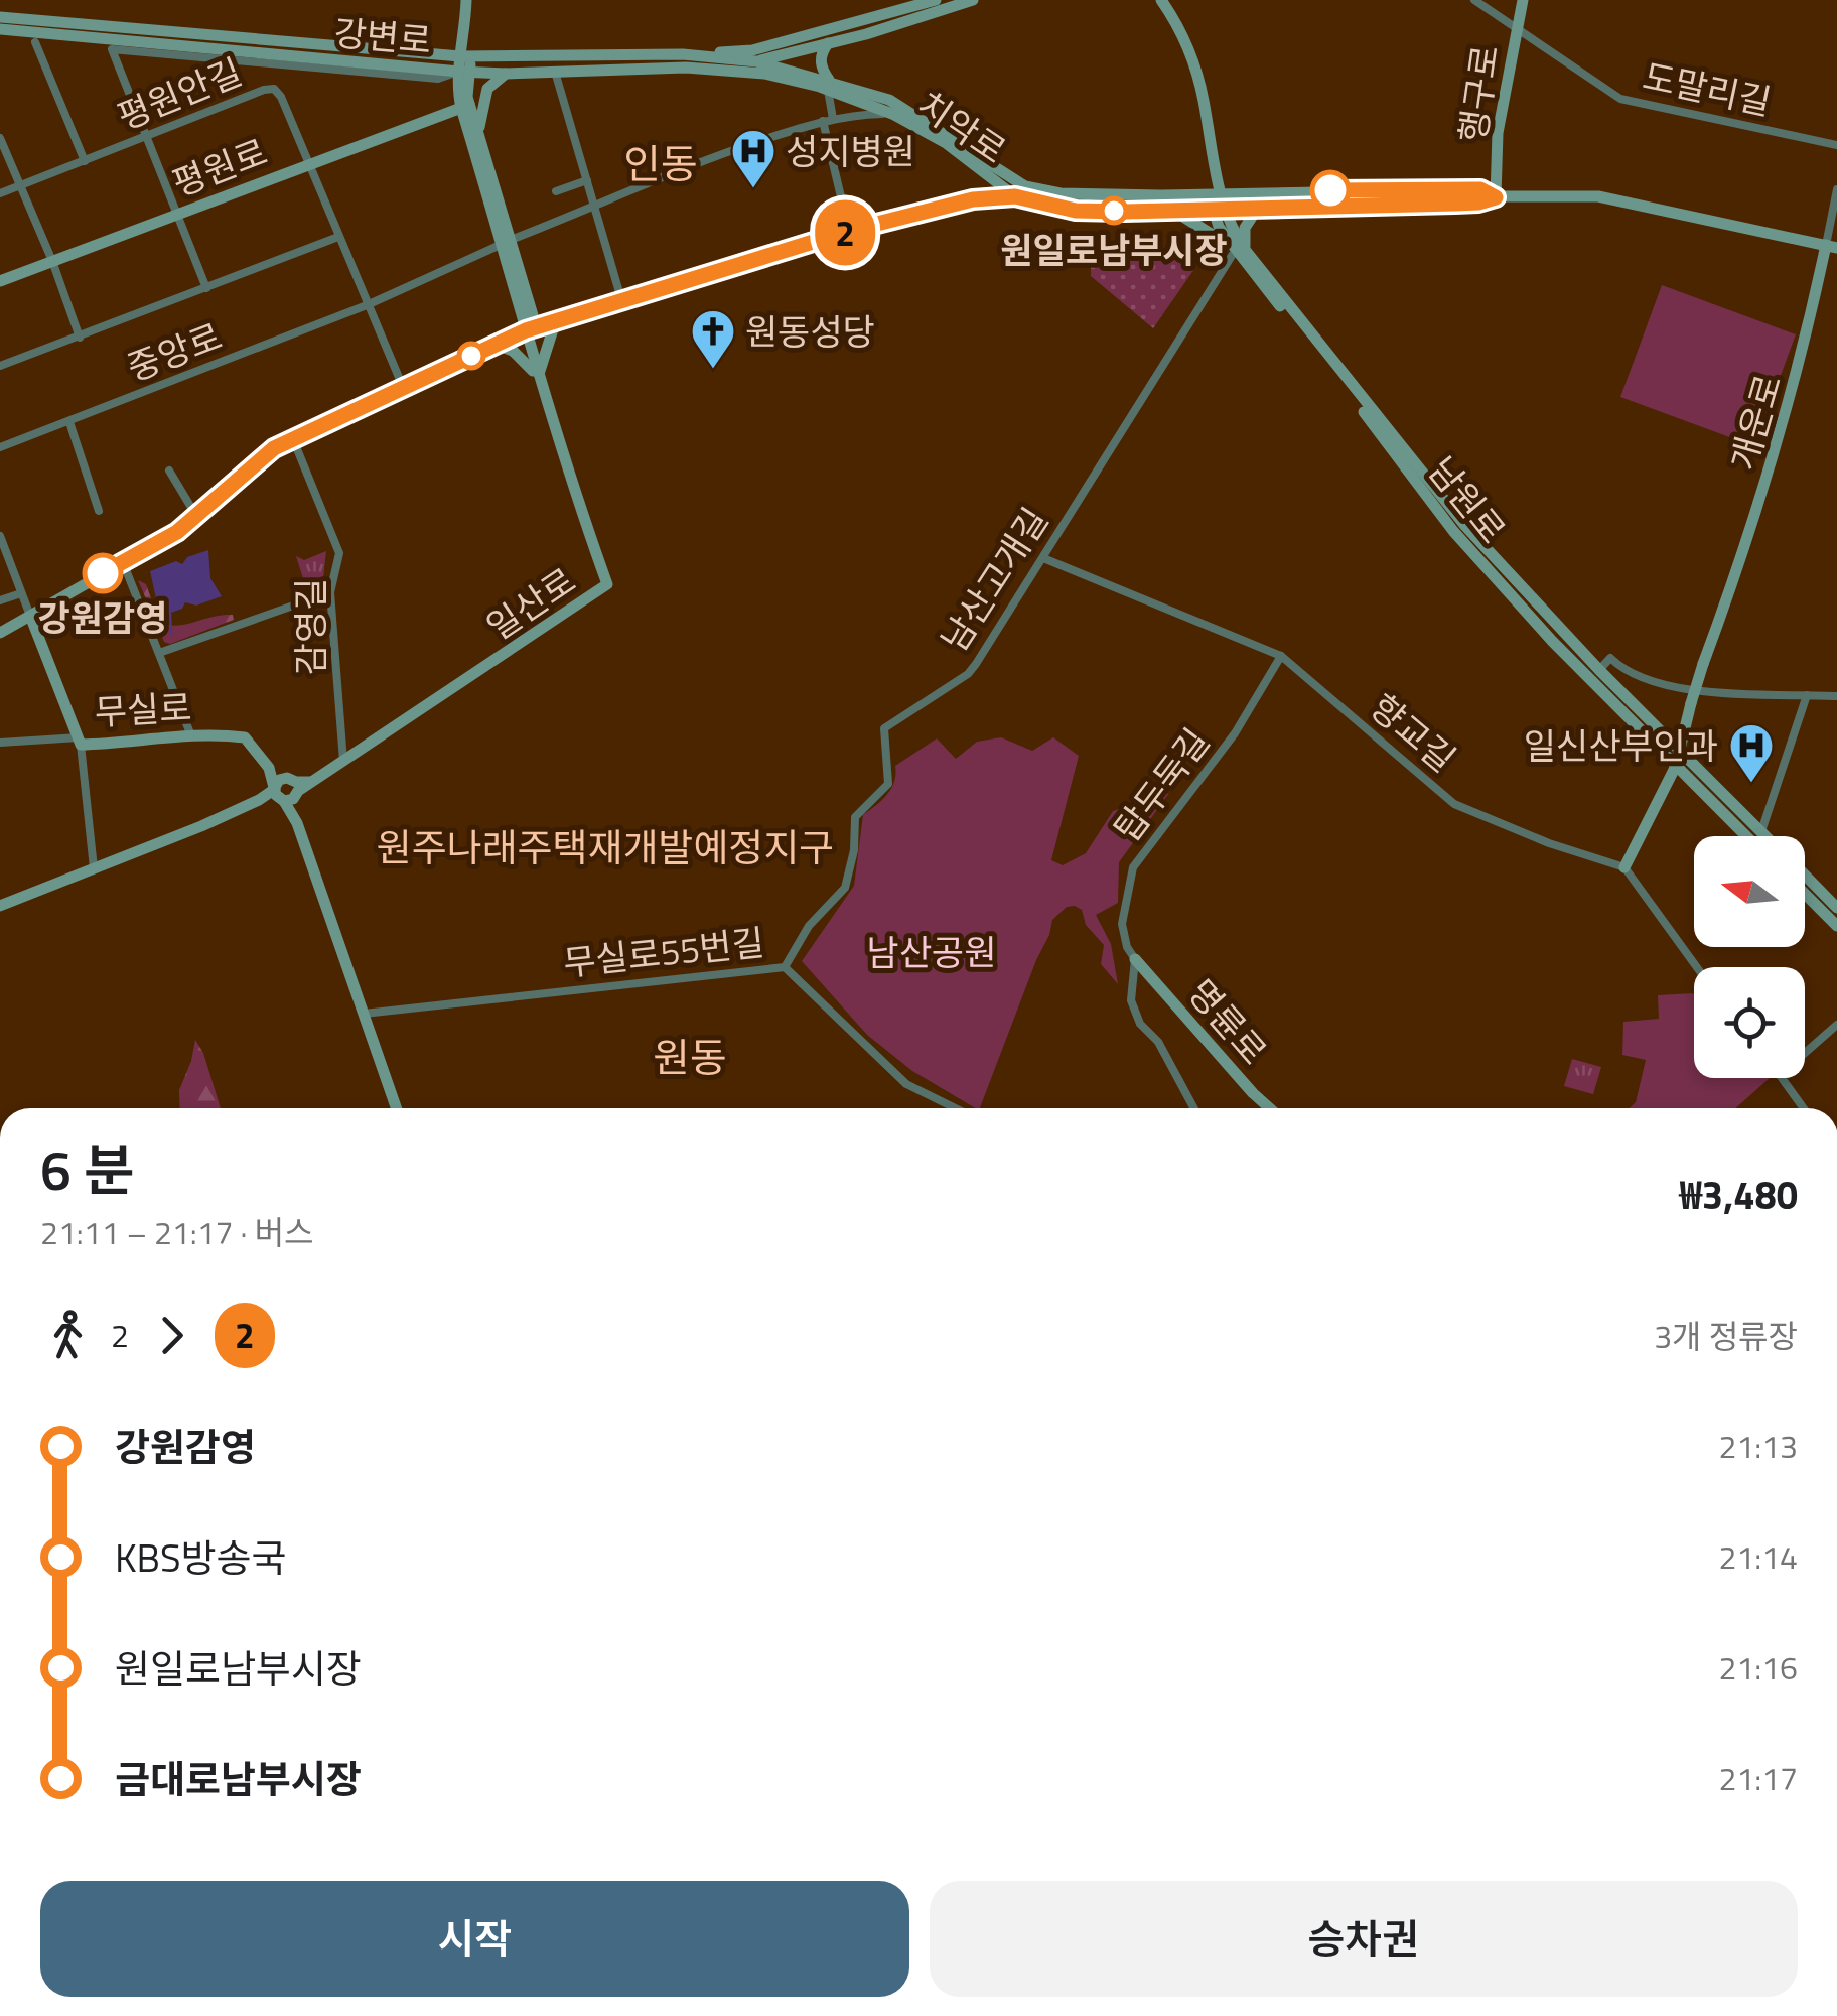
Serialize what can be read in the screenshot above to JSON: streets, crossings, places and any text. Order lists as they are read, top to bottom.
{
  "streets": {
    "street": [
      "강변로",
      "도말리길",
      "평원안길",
      "행구로",
      "치악로",
      "평원로",
      "중앙로",
      "개운로",
      "남원로",
      "남산고개길",
      "일산로",
      "감영길",
      "무실로",
      "향교길",
      "탑두둑길",
      "무실로55번길",
      "명륜로"
    ]
  },
  "crossings": [
    ["강변로", "치악로"],
    ["도말리길", "행구로"],
    ["평원안길", "평원로"],
    ["행구로", "치악로"],
    ["치악로", "중앙로"],
    ["치악로", "개운로"],
    ["치악로", "남원로"],
    ["중앙로", "일산로"],
    ["개운로", "남원로"],
    ["남원로", "남산고개길"],
    ["남산고개길", "향교길"],
    ["남산고개길", "무실로55번길"],
    ["일산로", "감영길"],
    ["일산로", "무실로"],
    ["향교길", "탑두둑길"],
    ["탑두둑길", "명륜로"]
  ],
  "districts": ["인동", "원주나래주택재개발예정지구", "원동"],
  "parks": ["남산공원"],
  "places": {
    "hospital": ["성지병원", "일신산부인과"],
    "other": ["원일로남부시장", "강원감영"],
    "church": ["원동성당"]
  },
  "lines": ["bus line 2"],
  "north": "left",
  "page": {
    "on_map": "2",
    "heading": ["6 분", "21:11 – 21:17 · 버스", "₩3,480"],
    "legs": ["2", "2", "3개 정류장"],
    "list": [
      {
        "name": "강원감영",
        "value": "21:13"
      },
      {
        "name": "KBS방송국",
        "value": "21:14"
      },
      {
        "name": "원일로남부시장",
        "value": "21:16"
      },
      {
        "name": "금대로남부시장",
        "value": "21:17"
      }
    ],
    "buttons": ["시작", "승차권"]
  }
}
